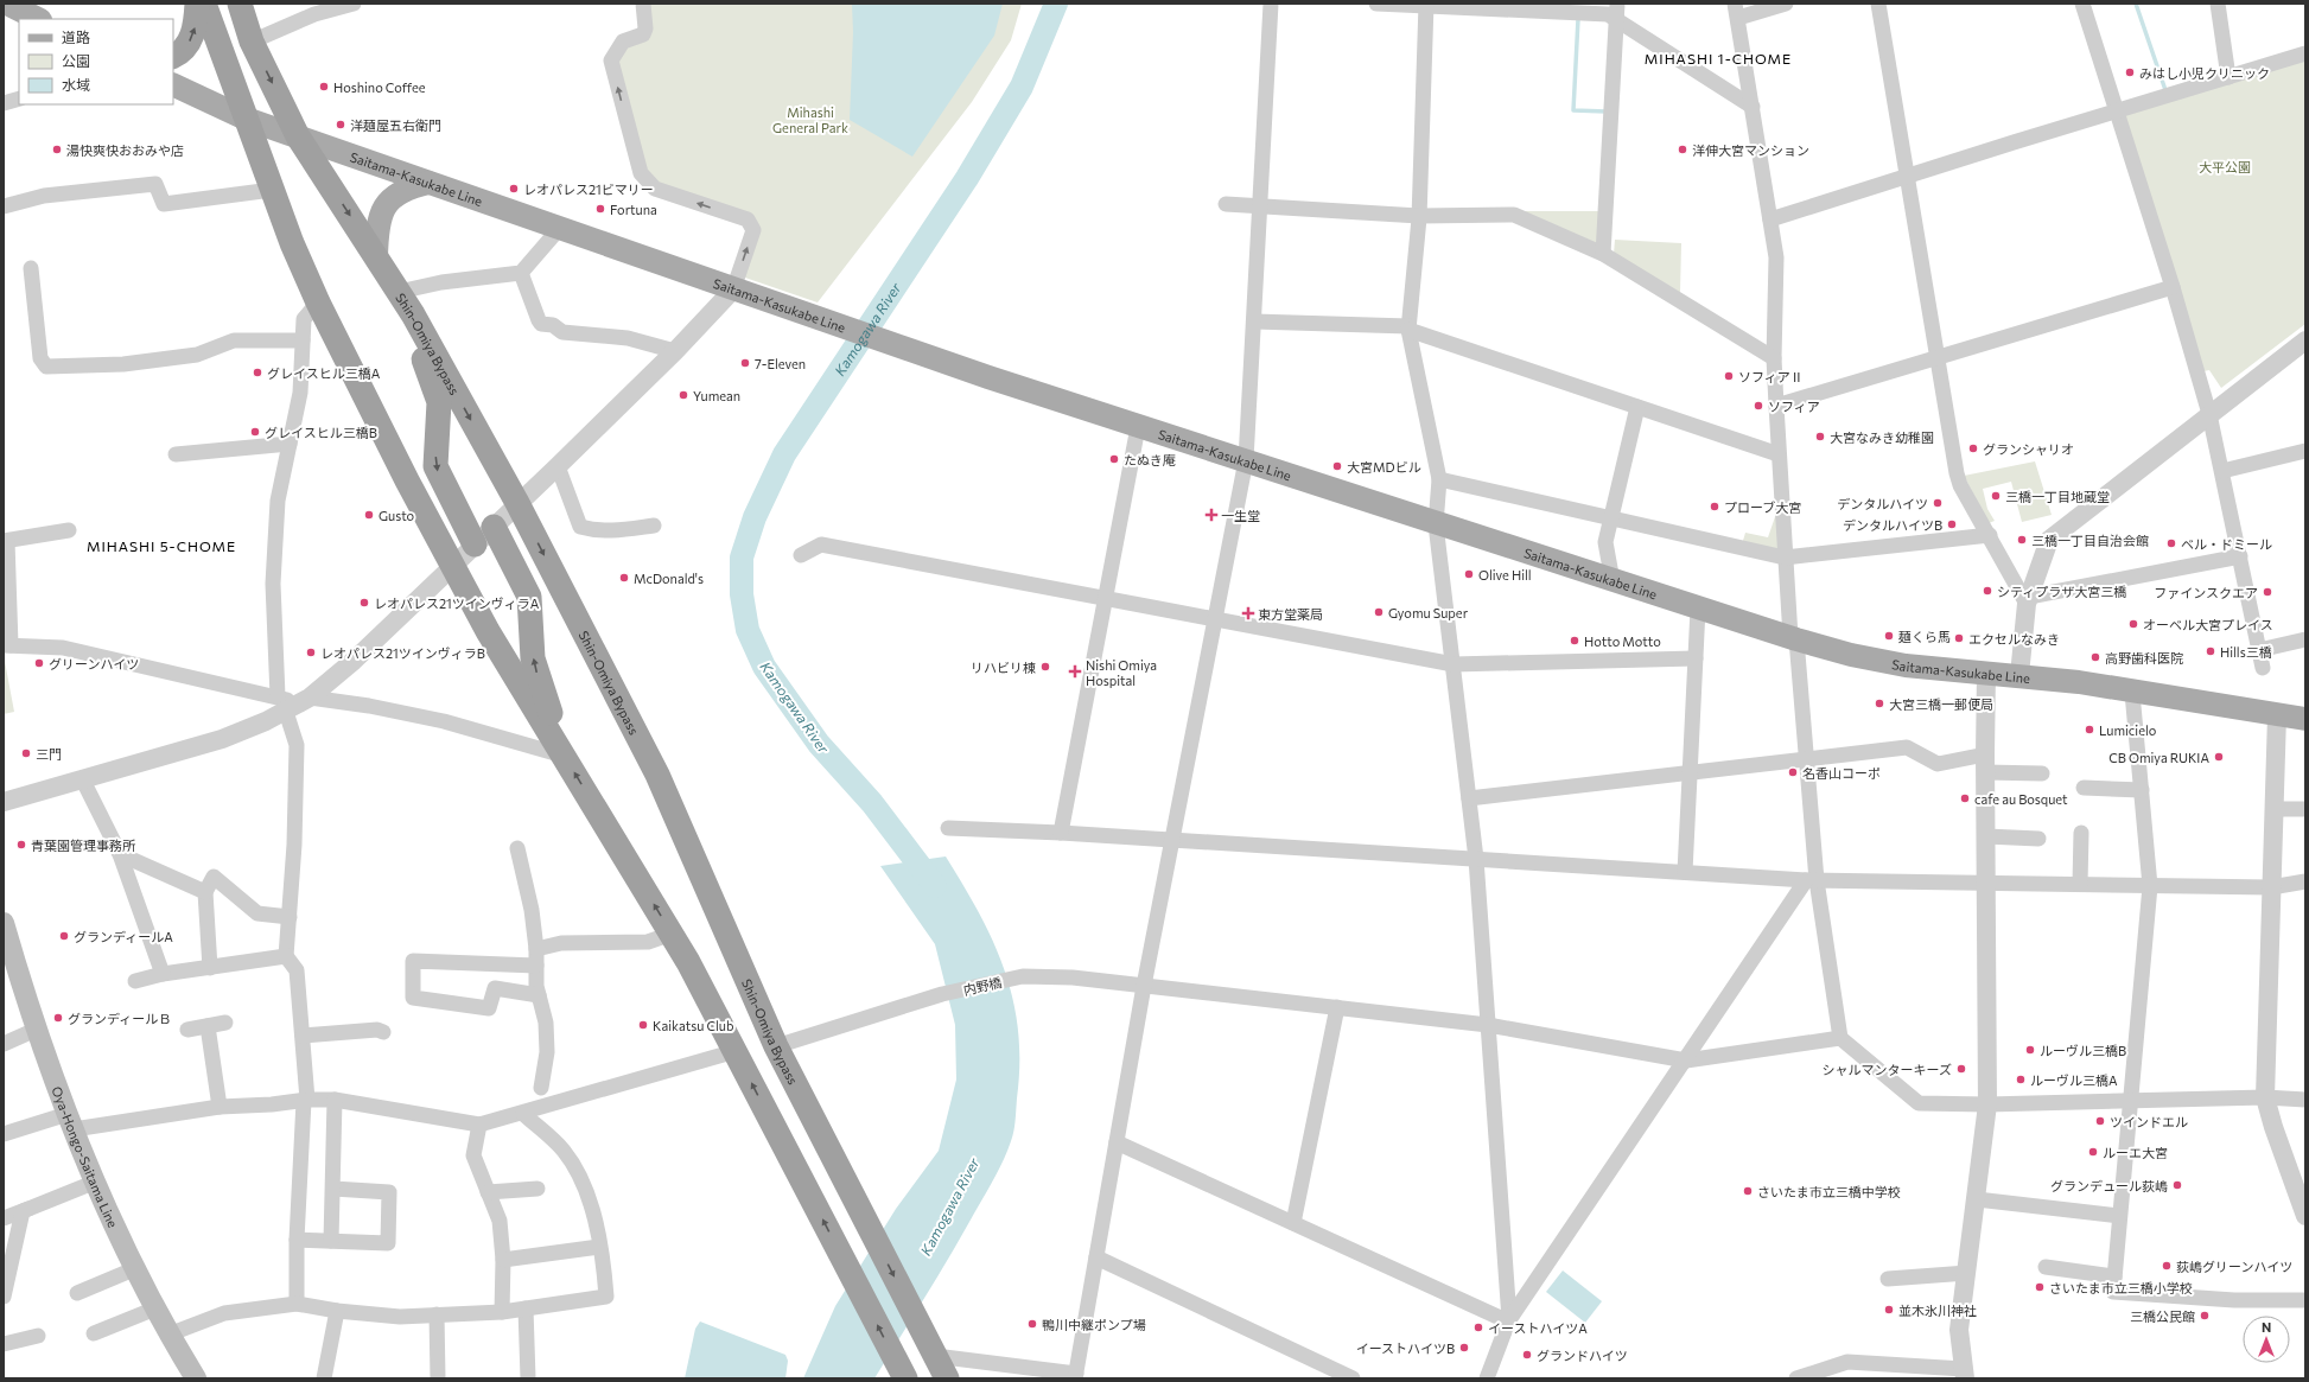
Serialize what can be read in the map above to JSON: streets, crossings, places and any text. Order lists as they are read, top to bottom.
{
  "streets": {
    "highway": ["Shin-Omiya Bypass"],
    "main road": ["Saitama-Kasukabe Line", "Oya-Hongo-Saitama Line"],
    "street": ["内野橋"]
  },
  "crossings": [
    ["Saitama-Kasukabe Line", "Shin-Omiya Bypass"],
    ["Shin-Omiya Bypass", "内野橋"]
  ],
  "districts": ["MIHASHI 1-CHOME", "MIHASHI 5-CHOME"],
  "water": ["Kamogawa River"],
  "parks": ["Mihashi General Park", "大平公園"],
  "places": {
    "other": [
      "みはし小児クリニック",
      "Hoshino Coffee",
      "洋麺屋五右衛門",
      "湯快爽快おおみや店",
      "洋伸大宮マンション",
      "レオパレス21ビマリー",
      "Fortuna",
      "7-Eleven",
      "グレイスヒル三橋A",
      "ソフィアⅡ",
      "Yumean",
      "ソフィア",
      "グレイスヒル三橋B",
      "大宮なみき幼稚園",
      "グランシャリオ",
      "たぬき庵",
      "大宮MDビル",
      "三橋一丁目地蔵堂",
      "デンタルハイツ",
      "プローブ大宮",
      "Gusto",
      "デンタルハイツB",
      "三橋一丁目自治会館",
      "ベル・ドミール",
      "Olive Hill",
      "McDonald's",
      "シティプラザ大宮三橋",
      "ファインスクエア",
      "レオパレス21ツインヴィラA",
      "Gyomu Super",
      "オーベル大宮プレイス",
      "麺くら馬",
      "エクセルなみき",
      "Hotto Motto",
      "Hills三橋",
      "レオパレス21ツインヴィラB",
      "高野歯科医院",
      "グリーンハイツ",
      "リハビリ棟",
      "大宮三橋一郵便局",
      "Lumicielo",
      "三門",
      "CB Omiya RUKIA",
      "名香山コーポ",
      "cafe au Bosquet",
      "青葉園管理事務所",
      "グランディールA",
      "グランディールＢ",
      "Kaikatsu Club",
      "ルーヴル三橋B",
      "シャルマンターキーズ",
      "ルーヴル三橋A",
      "ツインドエル",
      "ルーエ大宮",
      "グランデュール荻嶋",
      "さいたま市立三橋中学校",
      "荻嶋グリーンハイツ",
      "さいたま市立三橋小学校",
      "並木氷川神社",
      "三橋公民館",
      "鴨川中継ポンプ場",
      "イーストハイツA",
      "イーストハイツB",
      "グランドハイツ"
    ],
    "health": ["一生堂", "東方堂薬局", "Nishi Omiya Hospital"]
  },
  "legend": ["道路", "公園", "水域"],
  "north": "top"
}
